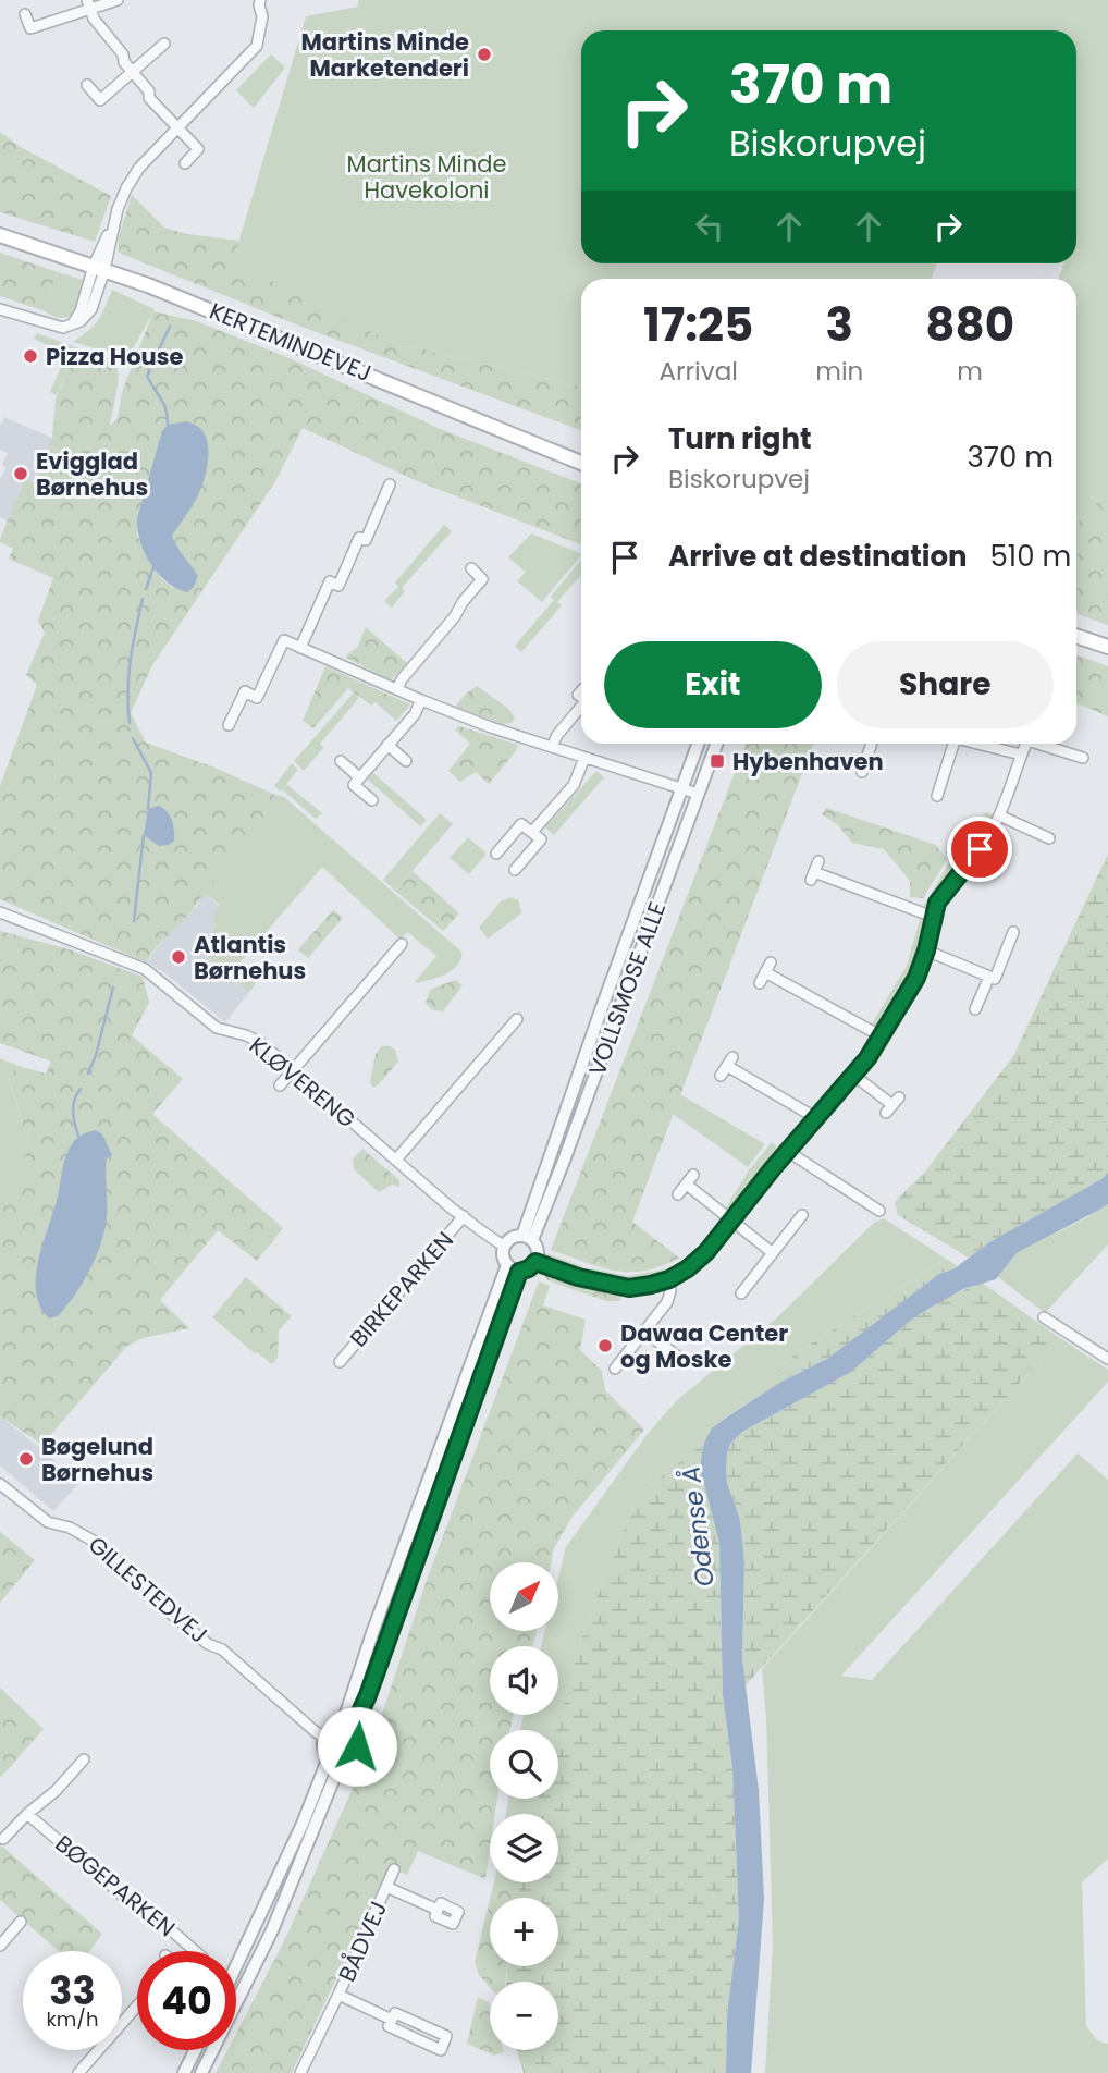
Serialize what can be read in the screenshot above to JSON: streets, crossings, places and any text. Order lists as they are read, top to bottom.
{
  "streets": {
    "main road": ["KERTEMINDEVEJ"],
    "street": [
      "VOLLSMOSE ALLE",
      "KLØVERENG",
      "BIRKEPARKEN",
      "GILLESTEDVEJ",
      "BØGEPARKEN",
      "BÅDVEJ"
    ]
  },
  "crossings": [
    ["VOLLSMOSE ALLE", "KLØVERENG"],
    ["KLØVERENG", "BIRKEPARKEN"]
  ],
  "water": ["Odense Å"],
  "parks": ["Martins Minde Havekoloni"],
  "places": {
    "other": [
      "Martins Minde Marketenderi",
      "Pizza House",
      "Evigglad Børnehus",
      "Atlantis Børnehus",
      "Dawaa Center og Moske",
      "Bøgelund Børnehus"
    ],
    "transit": ["Hybenhaven"]
  },
  "north": "top right",
  "page": {
    "turn": ["370 m", "Biskorupvej"],
    "eta": [
      "17:25",
      "Arrival",
      "3",
      "min",
      "880",
      "m"
    ],
    "list": [
      {
        "name": "Turn right",
        "note": "Biskorupvej",
        "value": "370 m"
      },
      {
        "name": "Arrive at destination",
        "value": "510 m"
      }
    ],
    "buttons": ["Exit", "Share"],
    "map_buttons": ["+", "−"],
    "speed": "33 km/h",
    "limit": "40"
  }
}
